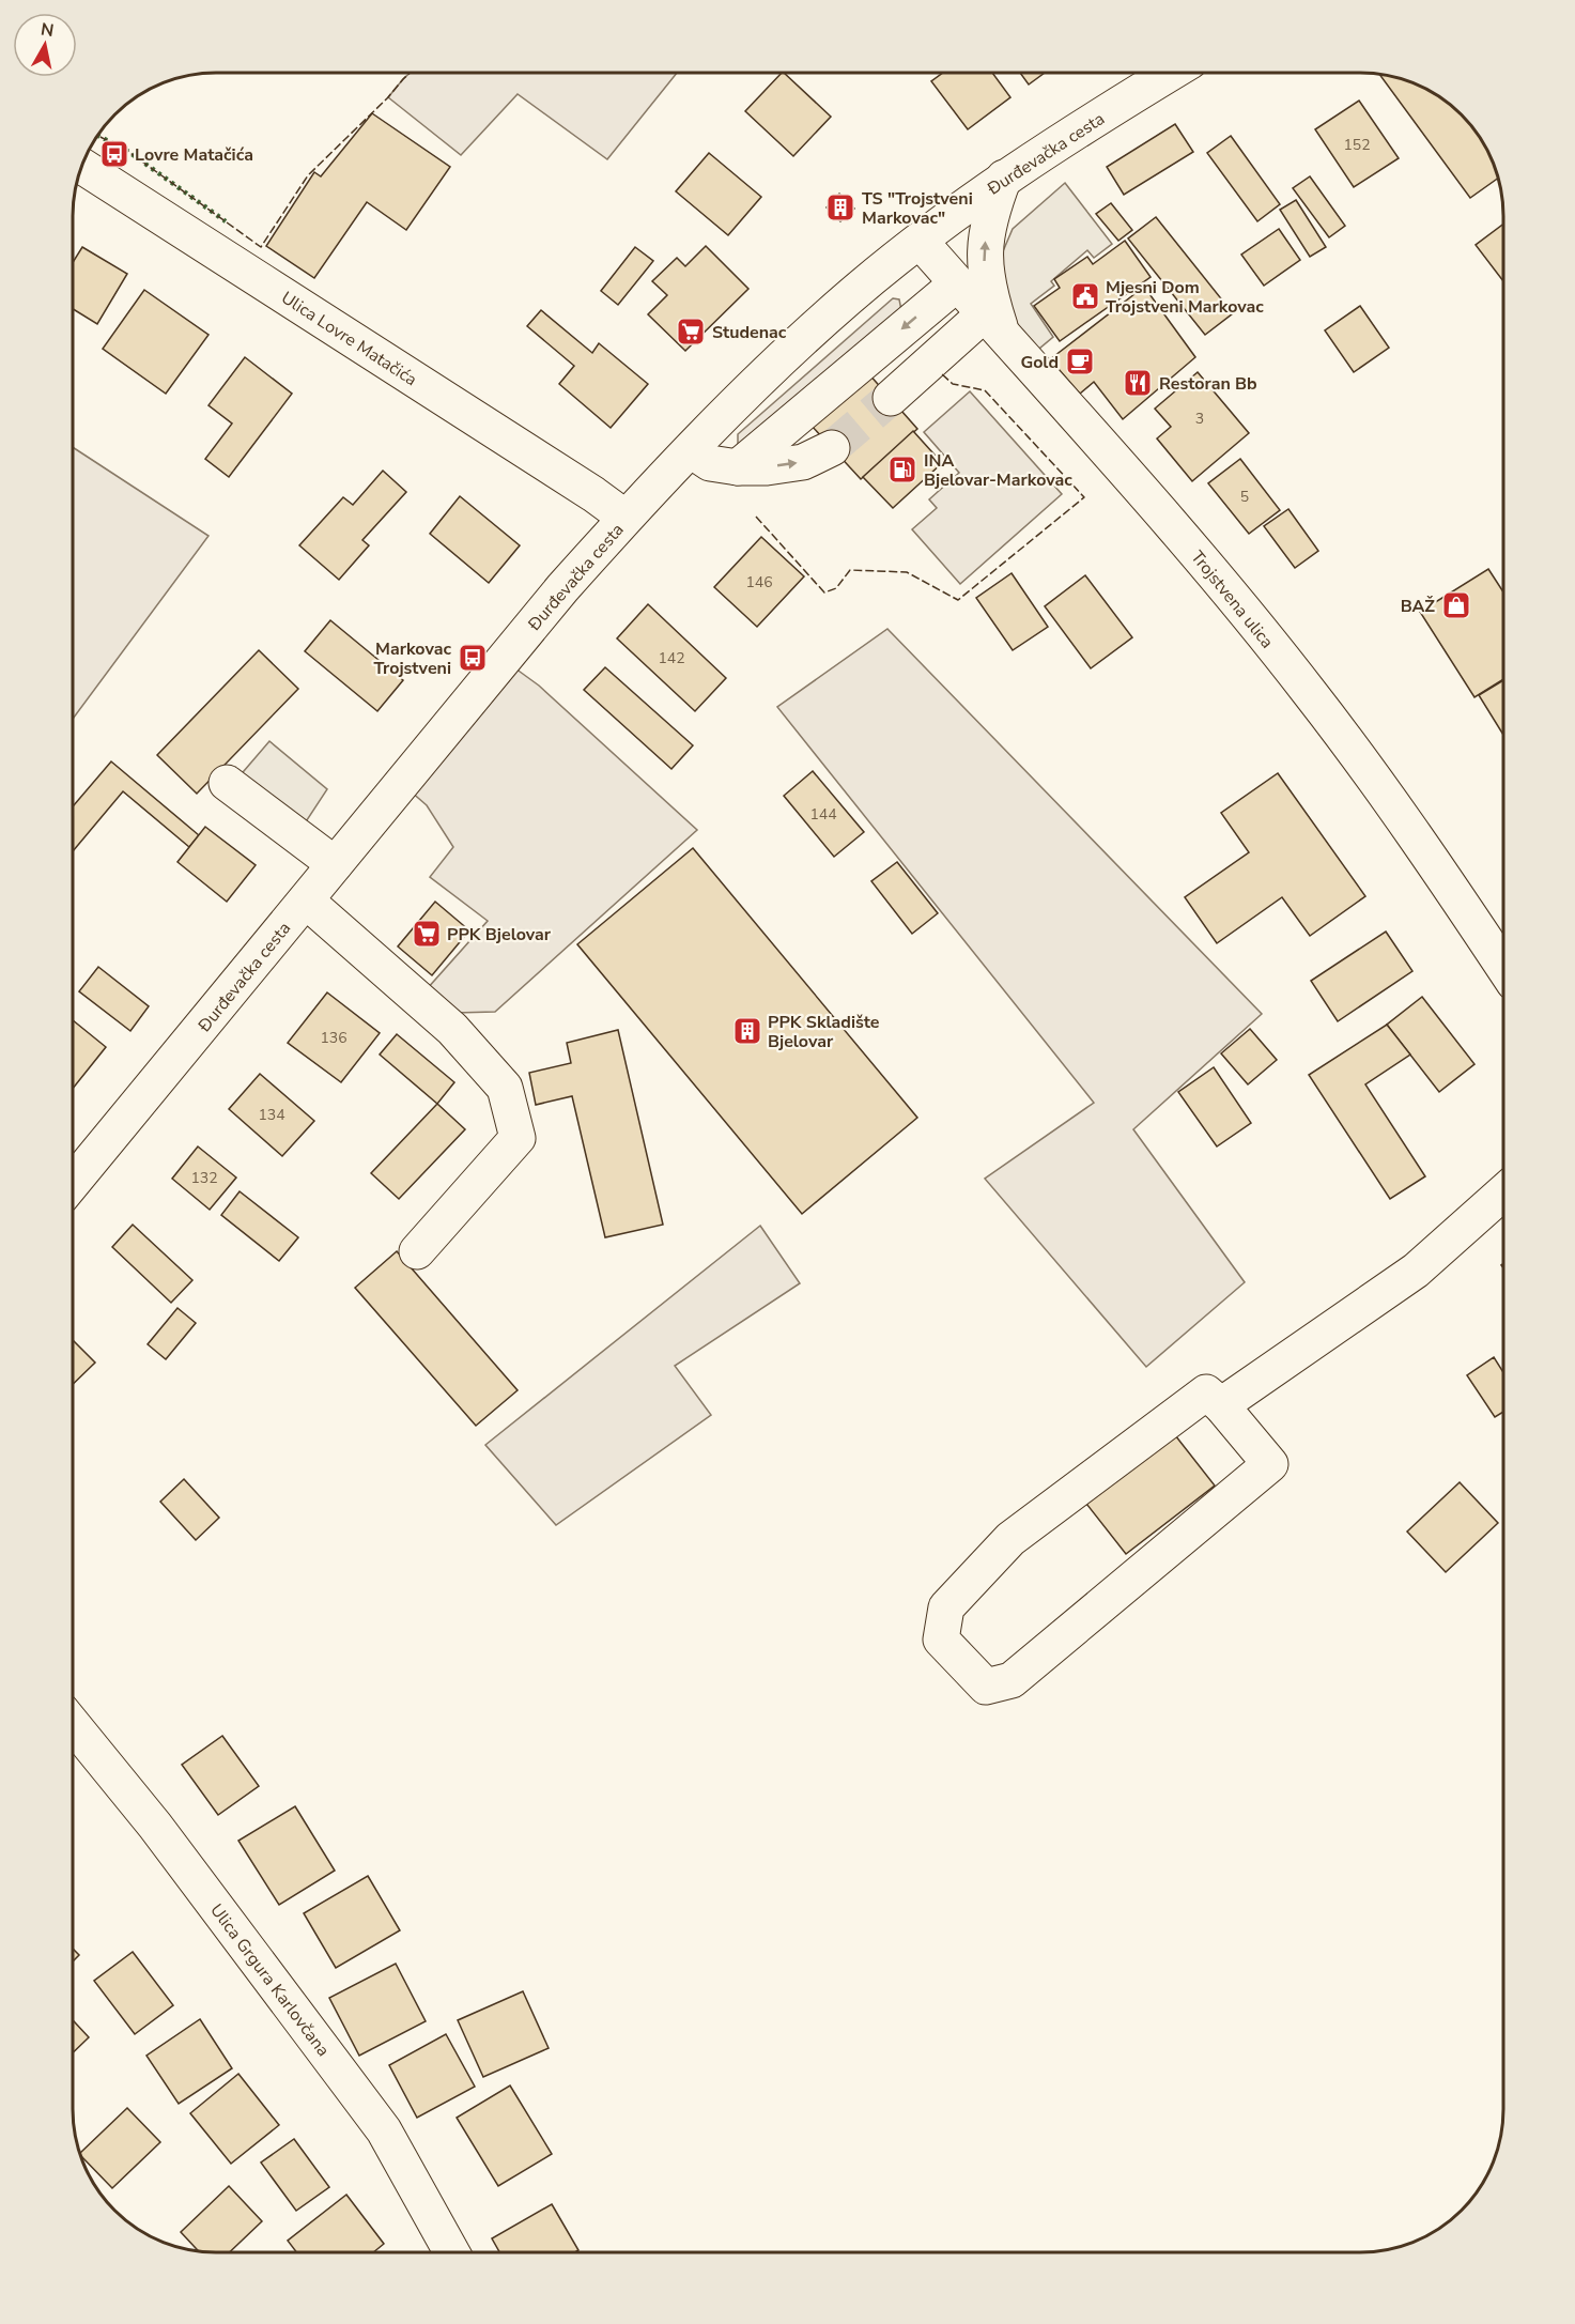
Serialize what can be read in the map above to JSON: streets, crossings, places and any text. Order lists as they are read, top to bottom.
{
  "streets": {
    "main road": [
      "Đurđevačka cesta",
      "Ulica Lovre Matačića",
      "Trojstvena ulica",
      "Ulica Grgura Karlovčana"
    ]
  },
  "crossings": [
    ["Đurđevačka cesta", "Ulica Lovre Matačića"],
    ["Đurđevačka cesta", "Trojstvena ulica"]
  ],
  "places": {
    "bus stop": ["Lovre Matačića", "Markovac Trojstveni"],
    "building": ["TS \"Trojstveni Markovac\"", "PPK Skladište Bjelovar"],
    "public building": ["Mjesni Dom Trojstveni Markovac"],
    "supermarket": ["Studenac", "PPK Bjelovar"],
    "cafe": ["Gold"],
    "restaurant": ["Restoran Bb"],
    "fuel station": ["INA Bjelovar-Markovac"],
    "shop": ["BAŽ"]
  },
  "house_numbers": [
    "152",
    "3",
    "5",
    "146",
    "142",
    "144",
    "136",
    "134",
    "132"
  ],
  "north": "top"
}
